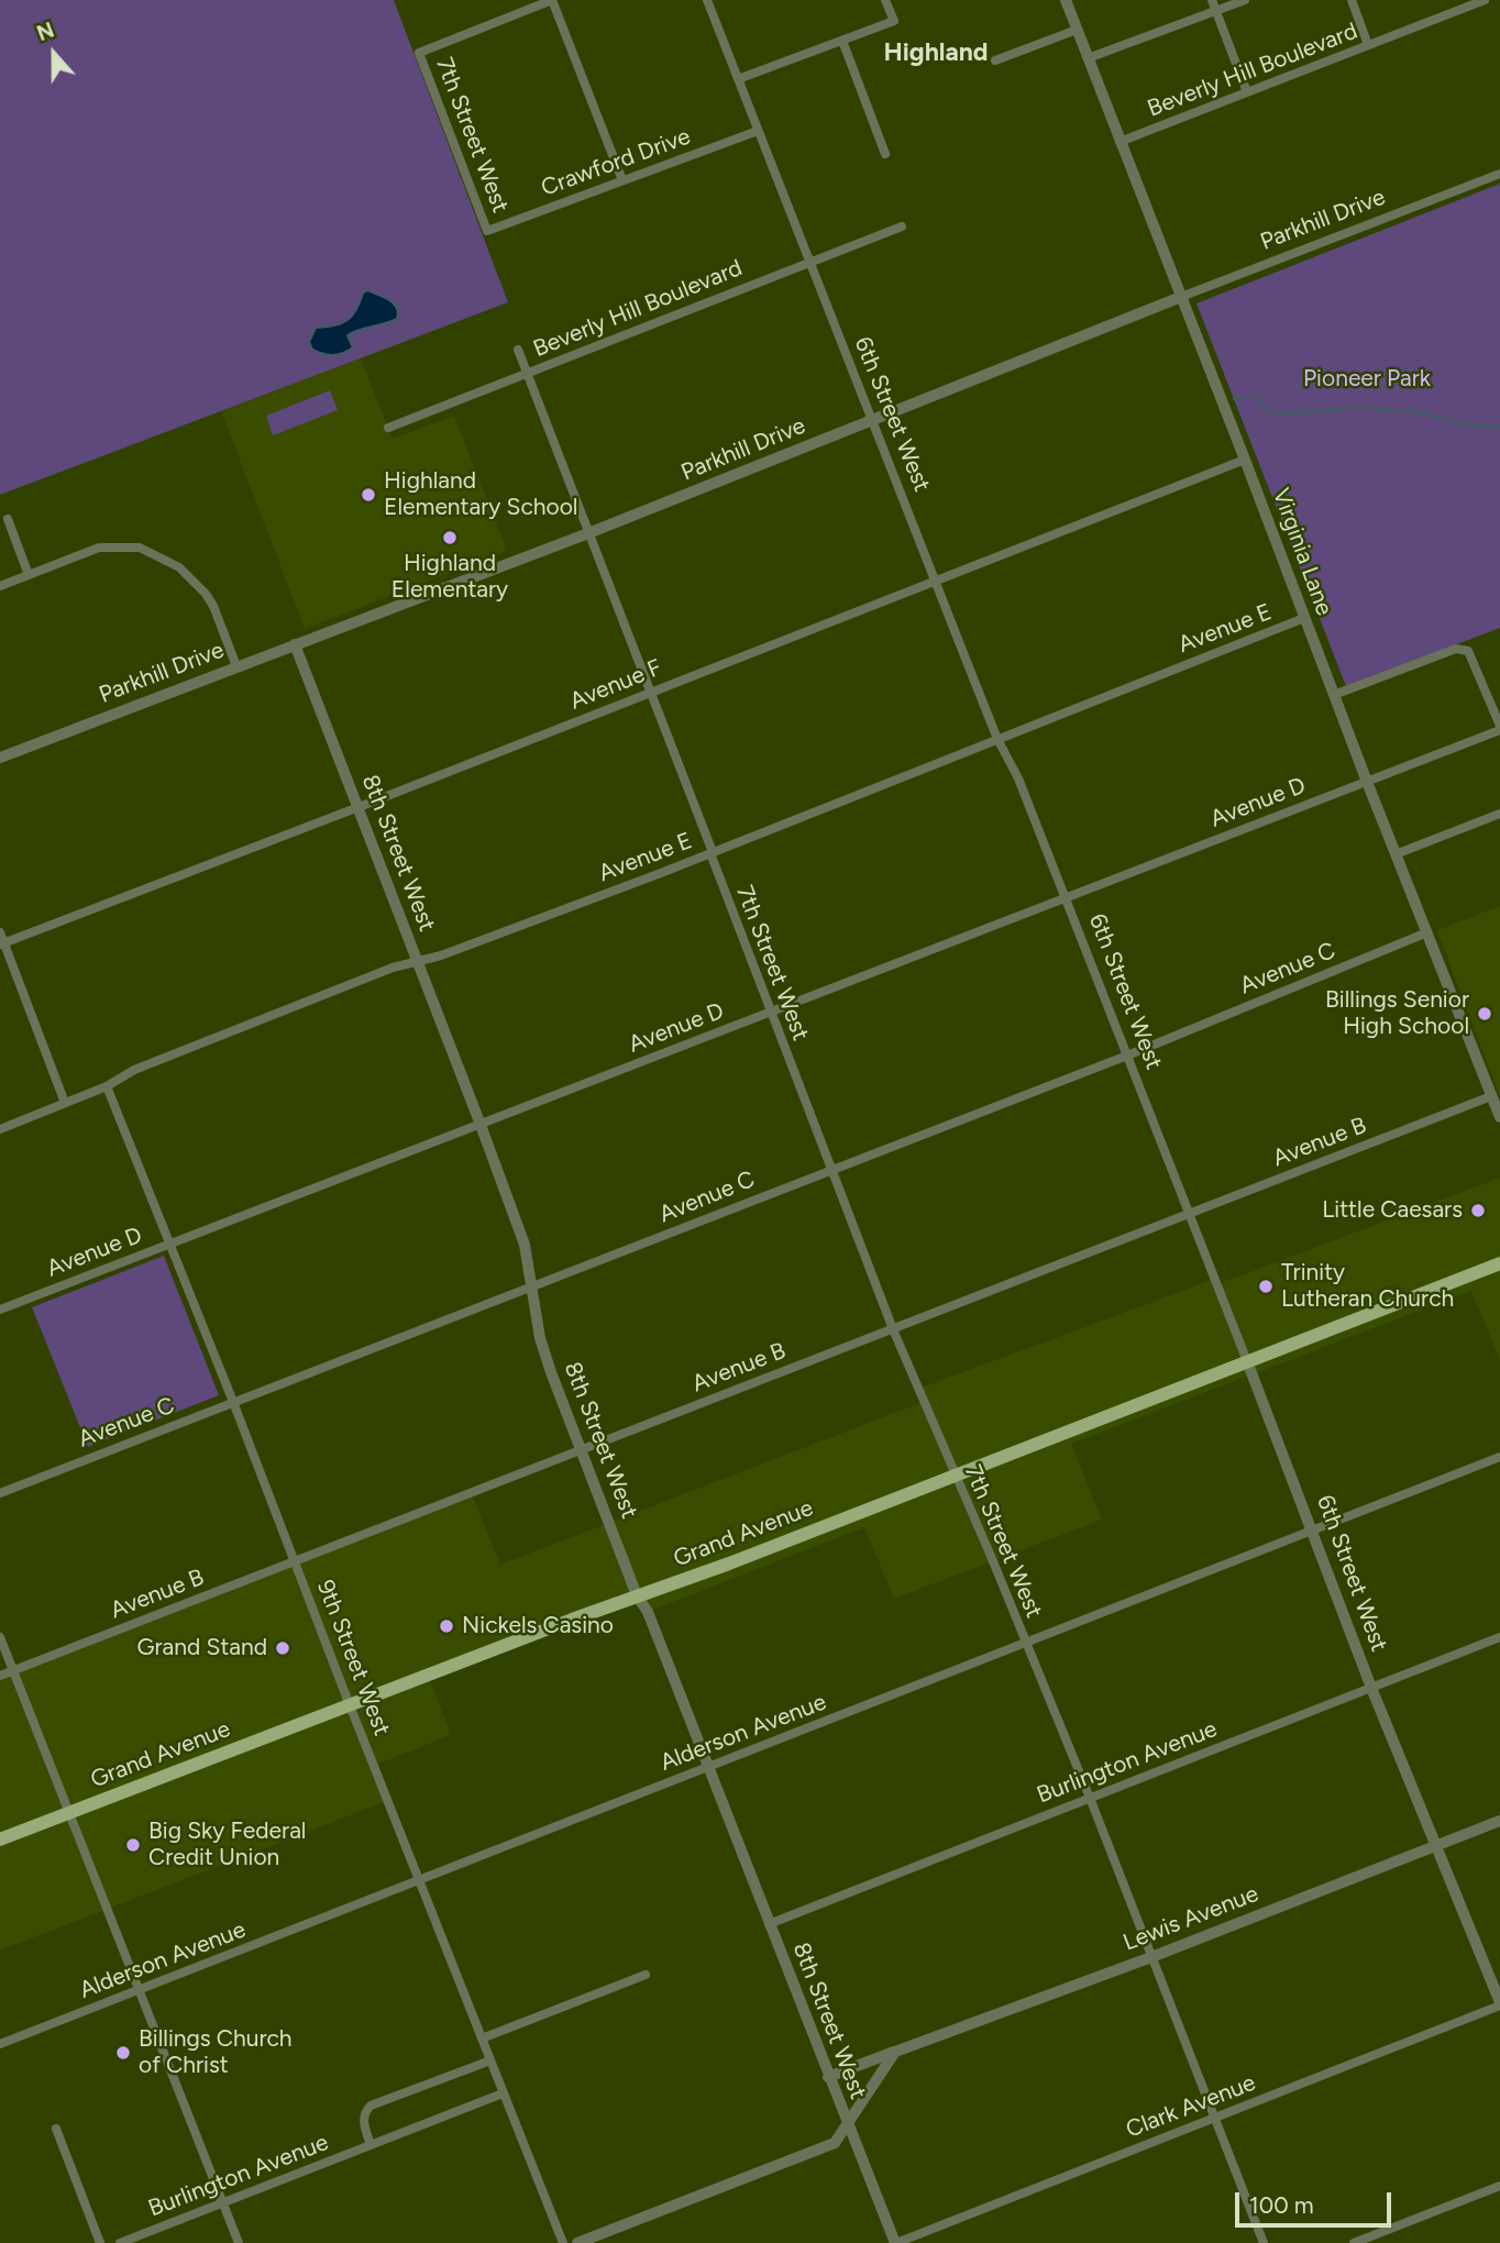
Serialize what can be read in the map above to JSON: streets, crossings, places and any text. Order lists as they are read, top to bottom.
{
  "streets": {
    "main road": ["Grand Avenue"],
    "street": [
      "Beverly Hill Boulevard",
      "7th Street West",
      "Crawford Drive",
      "Parkhill Drive",
      "6th Street West",
      "Virginia Lane",
      "Avenue E",
      "Avenue F",
      "Avenue D",
      "8th Street West",
      "Avenue C",
      "Avenue B",
      "9th Street West",
      "Alderson Avenue",
      "Burlington Avenue",
      "Lewis Avenue",
      "Clark Avenue"
    ]
  },
  "crossings": [
    ["Beverly Hill Boulevard", "7th Street West"],
    ["Beverly Hill Boulevard", "6th Street West"],
    ["Beverly Hill Boulevard", "Virginia Lane"],
    ["7th Street West", "Crawford Drive"],
    ["7th Street West", "Parkhill Drive"],
    ["7th Street West", "Avenue E"],
    ["7th Street West", "Avenue F"],
    ["7th Street West", "Avenue D"],
    ["7th Street West", "Avenue C"],
    ["7th Street West", "Avenue B"],
    ["7th Street West", "Grand Avenue"],
    ["7th Street West", "Alderson Avenue"],
    ["7th Street West", "Burlington Avenue"],
    ["7th Street West", "Lewis Avenue"],
    ["7th Street West", "Clark Avenue"],
    ["Crawford Drive", "6th Street West"],
    ["Parkhill Drive", "6th Street West"],
    ["Parkhill Drive", "Virginia Lane"],
    ["Parkhill Drive", "8th Street West"],
    ["6th Street West", "Avenue E"],
    ["6th Street West", "Avenue F"],
    ["6th Street West", "Avenue D"],
    ["6th Street West", "Avenue C"],
    ["6th Street West", "Avenue B"],
    ["6th Street West", "Grand Avenue"],
    ["6th Street West", "Alderson Avenue"],
    ["6th Street West", "Burlington Avenue"],
    ["6th Street West", "Lewis Avenue"],
    ["6th Street West", "Clark Avenue"],
    ["Virginia Lane", "Avenue E"],
    ["Virginia Lane", "Avenue F"],
    ["Virginia Lane", "Avenue D"],
    ["Virginia Lane", "Avenue C"],
    ["Virginia Lane", "Avenue B"],
    ["Avenue E", "8th Street West"],
    ["Avenue E", "9th Street West"],
    ["Avenue F", "8th Street West"],
    ["Avenue D", "8th Street West"],
    ["Avenue D", "9th Street West"],
    ["8th Street West", "Avenue C"],
    ["8th Street West", "Avenue B"],
    ["8th Street West", "Grand Avenue"],
    ["8th Street West", "Alderson Avenue"],
    ["8th Street West", "Burlington Avenue"],
    ["8th Street West", "Lewis Avenue"],
    ["8th Street West", "Clark Avenue"],
    ["Avenue C", "9th Street West"],
    ["Avenue B", "9th Street West"],
    ["Grand Avenue", "9th Street West"],
    ["9th Street West", "Alderson Avenue"],
    ["9th Street West", "Burlington Avenue"]
  ],
  "districts": ["Highland"],
  "parks": ["Pioneer Park"],
  "places": [
    "Highland Elementary School",
    "Highland Elementary",
    "Billings Senior High School",
    "Little Caesars",
    "Trinity Lutheran Church",
    "Nickels Casino",
    "Grand Stand",
    "Big Sky Federal Credit Union",
    "Billings Church of Christ"
  ],
  "scale_bar": "100 m",
  "north": "top"
}
